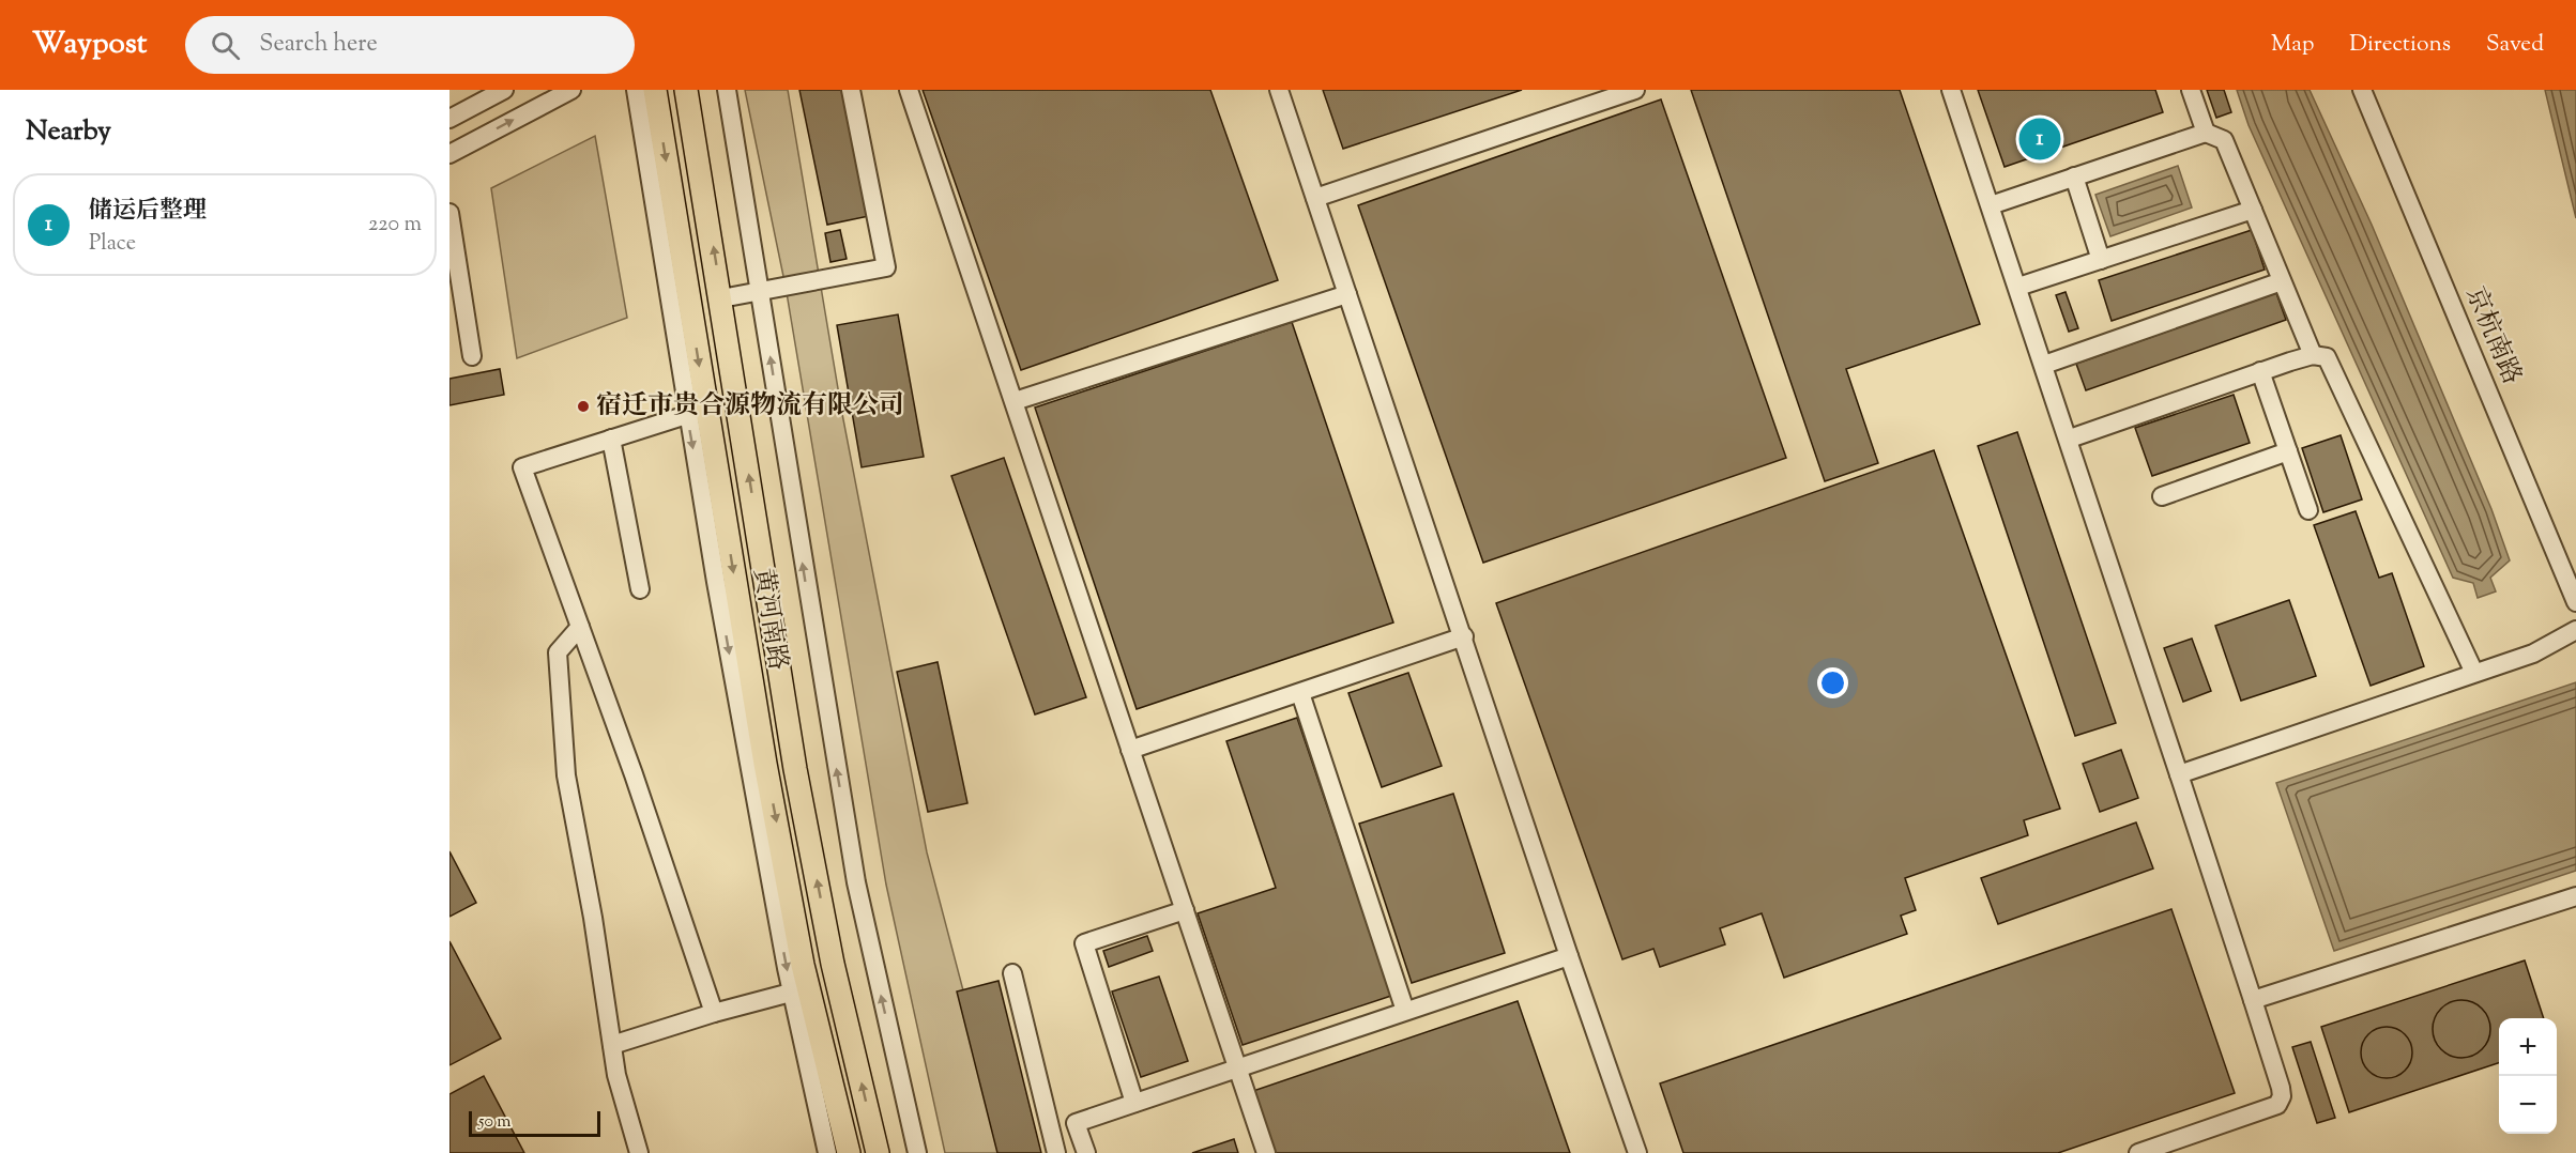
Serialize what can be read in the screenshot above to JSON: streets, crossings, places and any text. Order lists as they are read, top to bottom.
{
  "streets": {
    "main road": ["黄河南路"],
    "street": ["京杭南路"]
  },
  "places": ["宿迁市贵合源物流有限公司"],
  "scale_bar": "50 m",
  "page": {
    "header": "Waypost",
    "search": "Search here",
    "nav": ["Map", "Directions", "Saved"],
    "heading": "Nearby",
    "pins": "1",
    "list": [
      {
        "mark": "1",
        "name": "储运后整理",
        "note": "Place",
        "value": "220 m"
      }
    ],
    "map_buttons": ["+", "−"],
    "scale": "50 m"
  }
}
